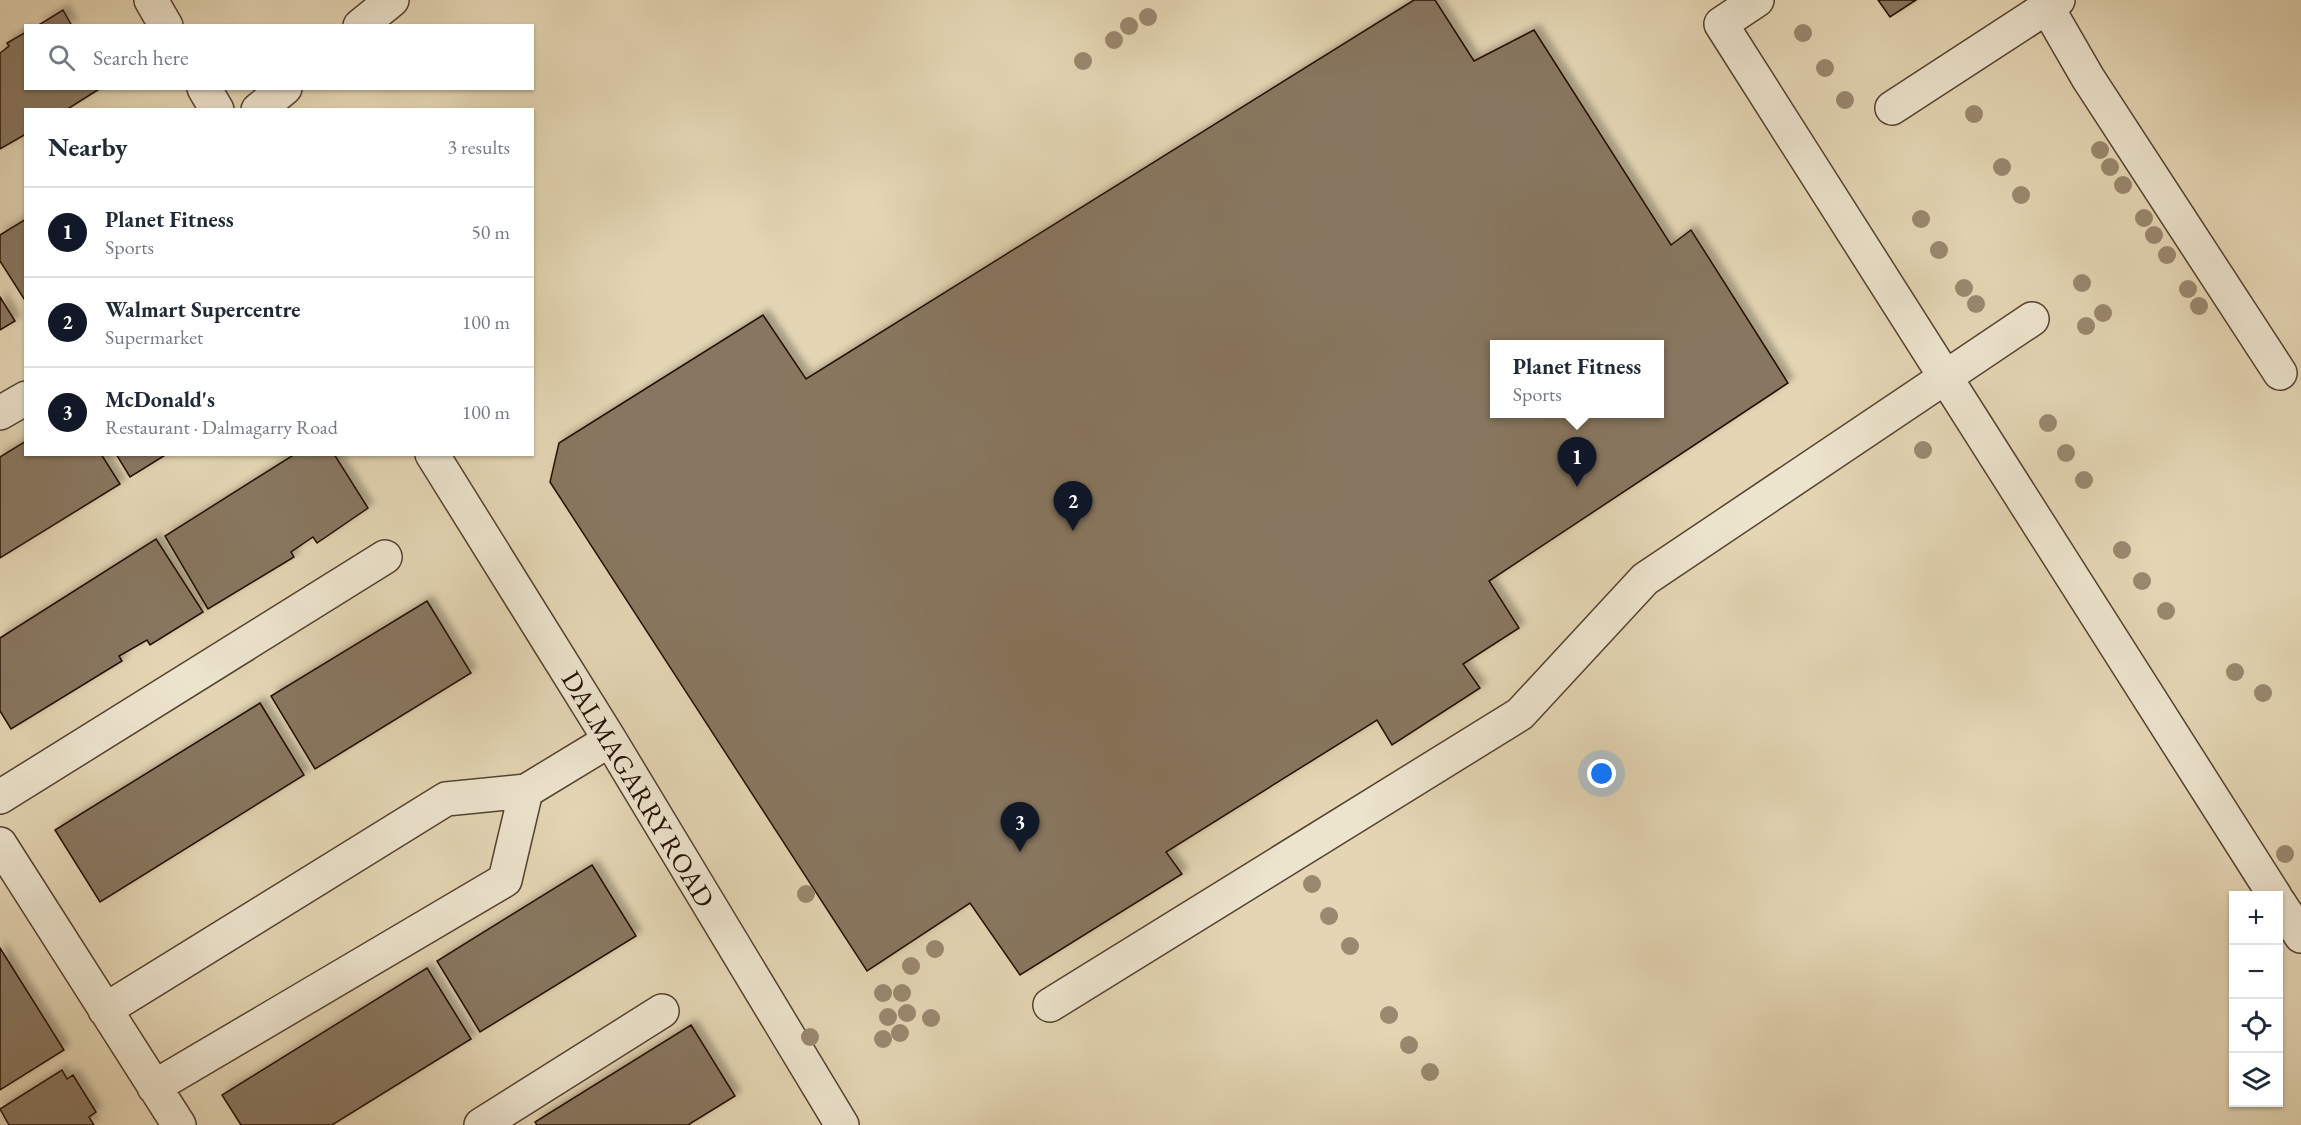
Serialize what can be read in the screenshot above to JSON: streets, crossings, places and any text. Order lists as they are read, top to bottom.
{
  "streets": {
    "street": ["DALMAGARRY ROAD"]
  },
  "page": {
    "search": "Search here",
    "heading": ["Nearby", "3 results"],
    "list": [
      {
        "mark": "1",
        "name": "Planet Fitness",
        "note": "Sports",
        "value": "50 m"
      },
      {
        "mark": "2",
        "name": "Walmart Supercentre",
        "note": "Supermarket",
        "value": "100 m"
      },
      {
        "mark": "3",
        "name": "McDonald's",
        "note": "Restaurant · Dalmagarry Road",
        "value": "100 m"
      }
    ],
    "popup": ["Planet Fitness", "Sports"],
    "pins": ["1", "2", "3"],
    "map_buttons": ["+", "−"]
  }
}
